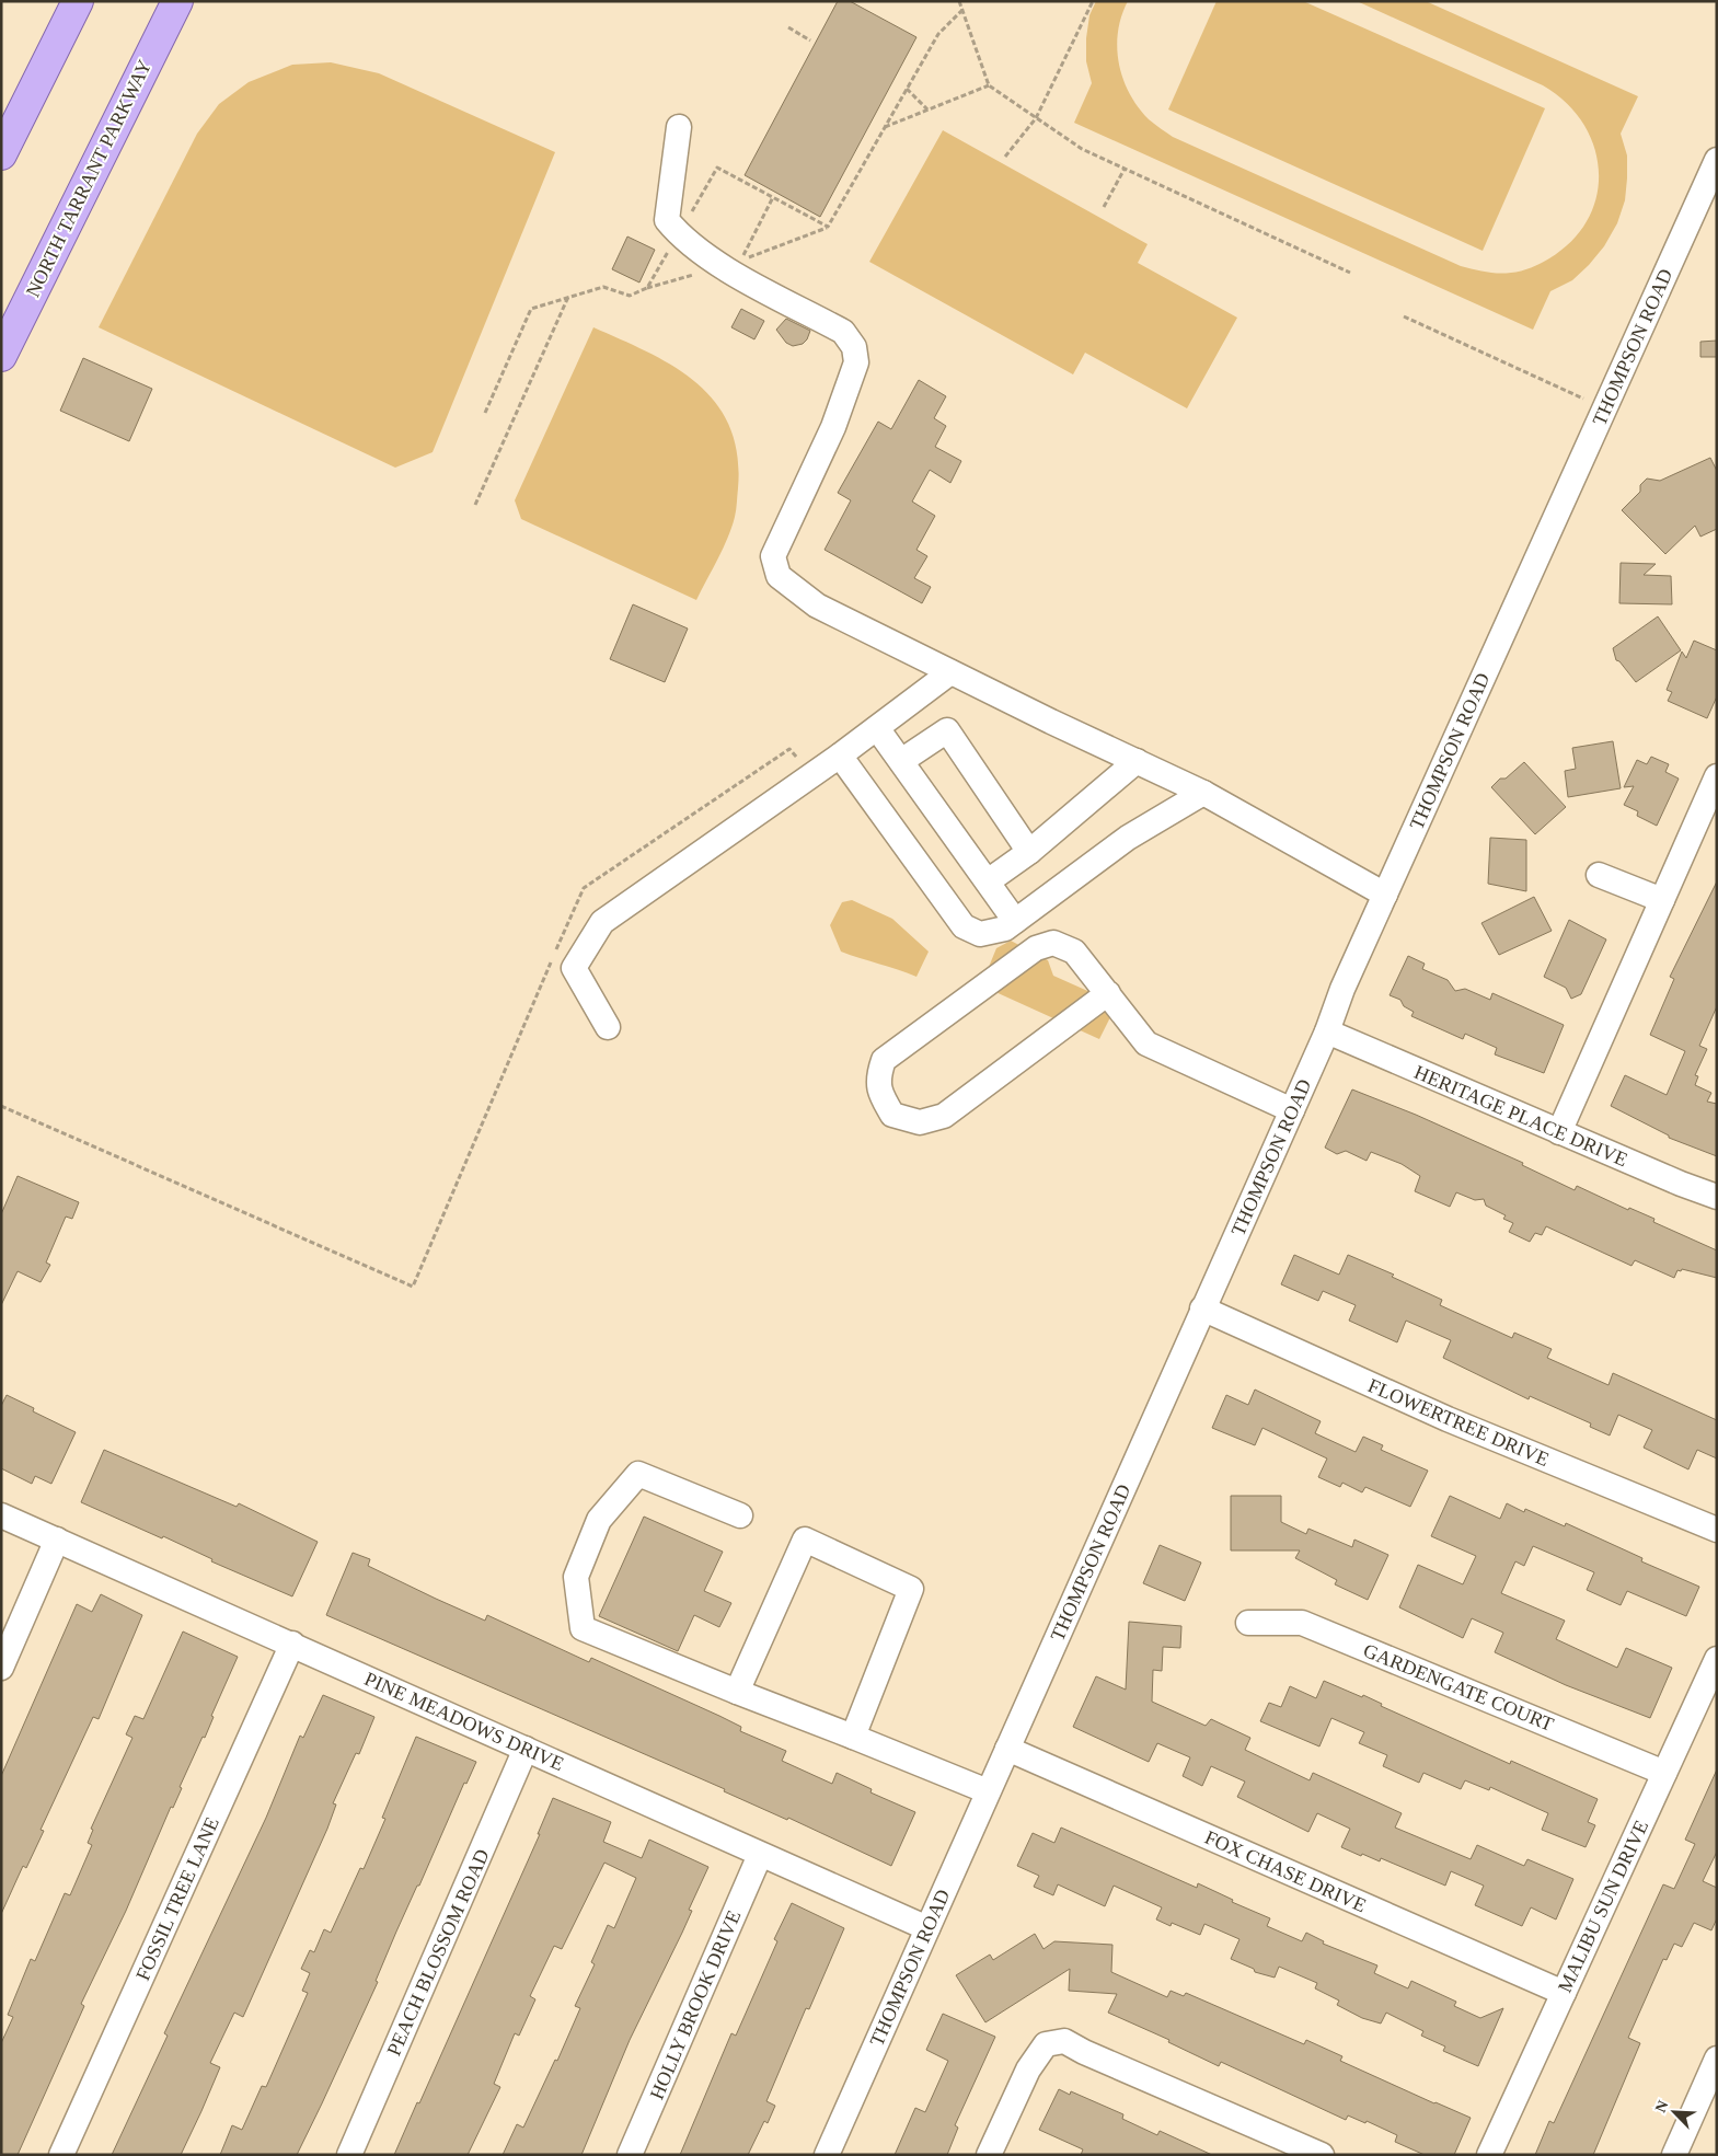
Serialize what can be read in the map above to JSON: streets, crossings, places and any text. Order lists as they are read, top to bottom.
{
  "streets": {
    "main road": ["NORTH TARRANT PARKWAY"],
    "street": [
      "THOMPSON ROAD",
      "HERITAGE PLACE DRIVE",
      "FLOWERTREE DRIVE",
      "GARDENGATE COURT",
      "PINE MEADOWS DRIVE",
      "FOX CHASE DRIVE",
      "FOSSIL TREE LANE",
      "MALIBU SUN DRIVE",
      "PEACH BLOSSOM ROAD",
      "HOLLY BROOK DRIVE"
    ]
  },
  "crossings": [
    ["THOMPSON ROAD", "HERITAGE PLACE DRIVE"],
    ["THOMPSON ROAD", "FLOWERTREE DRIVE"],
    ["THOMPSON ROAD", "PINE MEADOWS DRIVE"],
    ["THOMPSON ROAD", "FOX CHASE DRIVE"],
    ["GARDENGATE COURT", "MALIBU SUN DRIVE"],
    ["PINE MEADOWS DRIVE", "FOSSIL TREE LANE"],
    ["PINE MEADOWS DRIVE", "PEACH BLOSSOM ROAD"],
    ["PINE MEADOWS DRIVE", "HOLLY BROOK DRIVE"],
    ["FOX CHASE DRIVE", "MALIBU SUN DRIVE"]
  ],
  "north": "top left"
}
